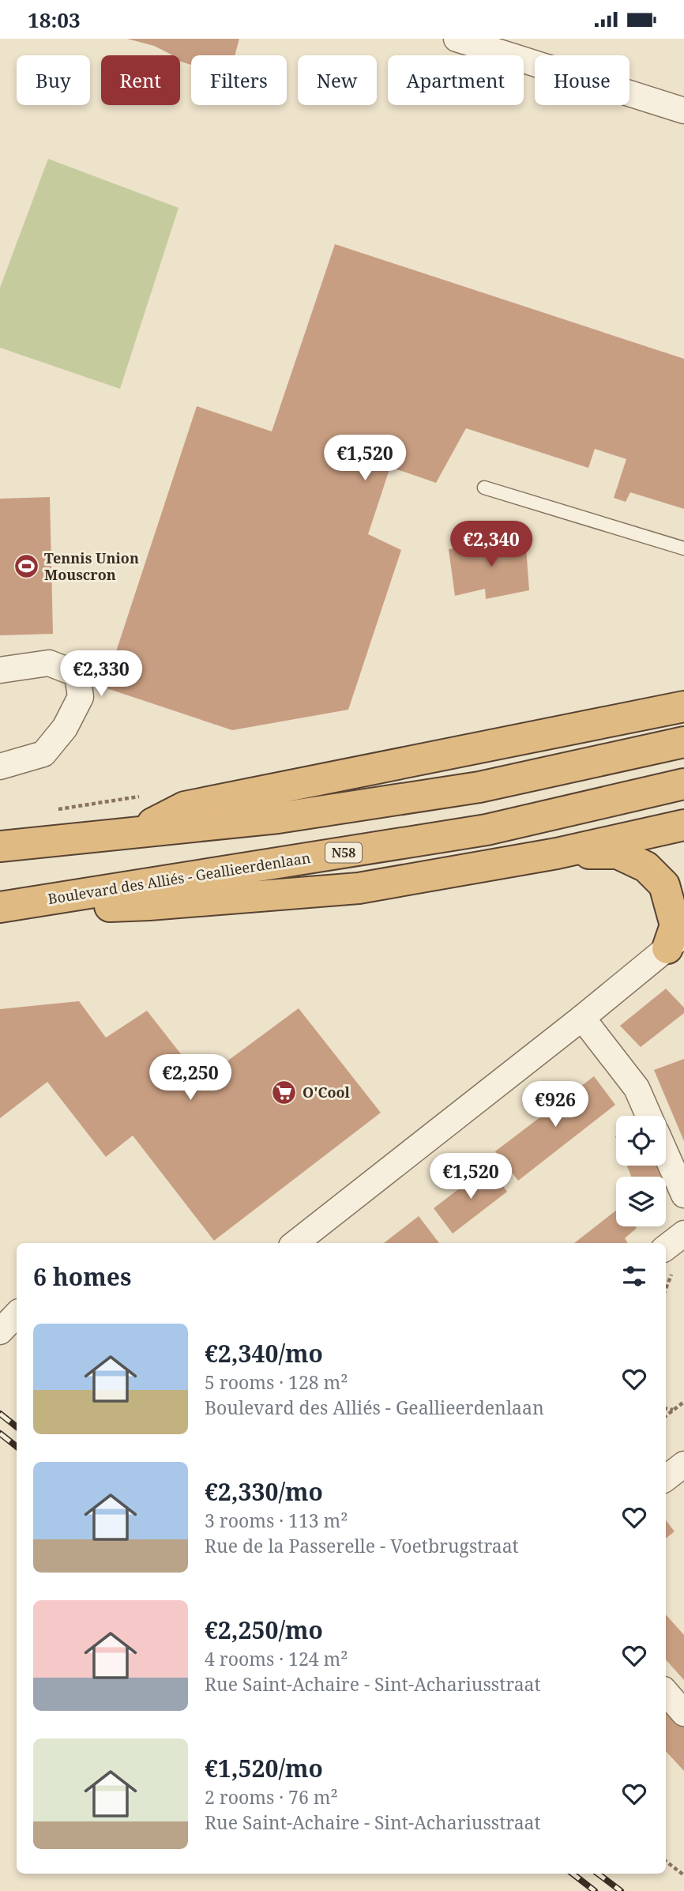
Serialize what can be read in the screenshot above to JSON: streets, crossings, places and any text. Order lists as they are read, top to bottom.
{
  "streets": {
    "highway": ["N58", "Boulevard des Alliés - Geallieerdenlaan"]
  },
  "places": {
    "sports": ["Tennis Union Mouscron"],
    "supermarket": ["O'Cool"]
  },
  "page": {
    "status": "18:03",
    "chip": [
      "Buy",
      "Rent",
      "Filters",
      "New",
      "Apartment",
      "House"
    ],
    "price": [
      "€1,520",
      "€2,340",
      "€2,330",
      "€2,250",
      "€926",
      "€1,520"
    ],
    "heading": "6 homes",
    "list": [
      {
        "name": "€2,340/mo",
        "note": "5 rooms · 128 m² · Boulevard des Alliés - Geallieerdenlaan"
      },
      {
        "name": "€2,330/mo",
        "note": "3 rooms · 113 m² · Rue de la Passerelle - Voetbrugstraat"
      },
      {
        "name": "€2,250/mo",
        "note": "4 rooms · 124 m² · Rue Saint-Achaire - Sint-Achariusstraat"
      },
      {
        "name": "€1,520/mo",
        "note": "2 rooms · 76 m² · Rue Saint-Achaire - Sint-Achariusstraat"
      }
    ]
  }
}
